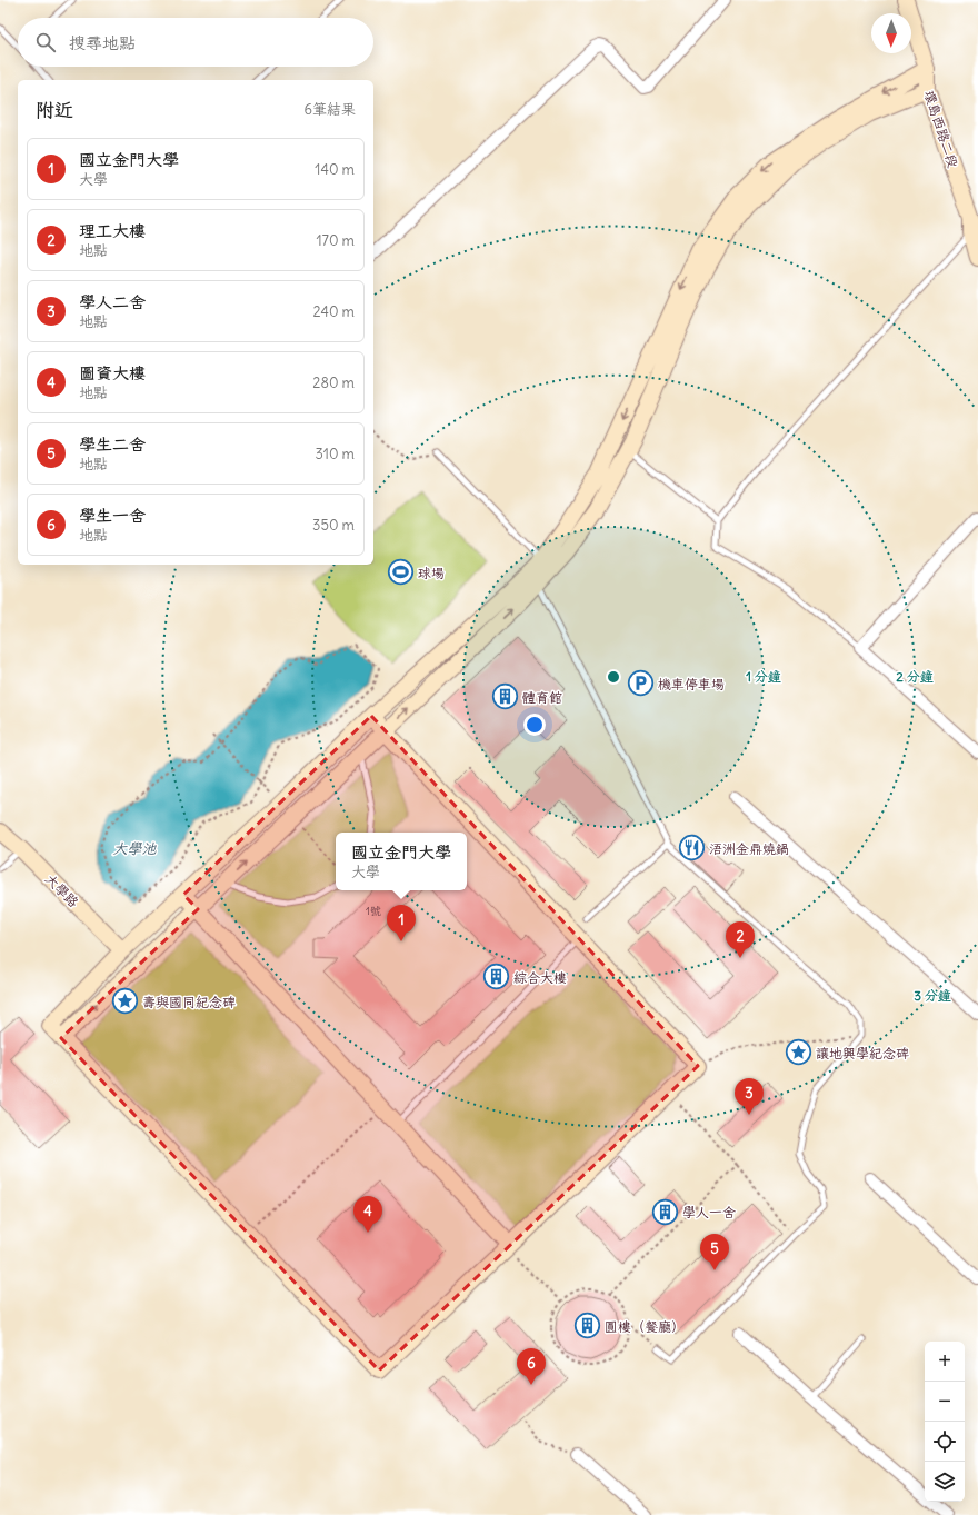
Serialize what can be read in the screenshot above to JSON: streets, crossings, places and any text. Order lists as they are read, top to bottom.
{
  "streets": {
    "street": ["環島西路二段", "大學路"]
  },
  "water": ["大學池"],
  "places": {
    "sports": ["球場"],
    "parking": ["機車停車場"],
    "building": [
      "體育館",
      "綜合大樓",
      "學人一舍",
      "圓樓（餐廳）"
    ],
    "restaurant": ["浯洲金鼎燒鍋"],
    "place": ["壽與國同紀念碑", "讓地興學紀念碑"]
  },
  "house_numbers": ["1號"],
  "north": "bottom",
  "page": {
    "search": "搜尋地點",
    "heading": ["附近", "6筆結果"],
    "list": [
      {
        "mark": "1",
        "name": "國立金門大學",
        "note": "大學",
        "value": "140 m"
      },
      {
        "mark": "2",
        "name": "理工大樓",
        "note": "地點",
        "value": "170 m"
      },
      {
        "mark": "3",
        "name": "學人二舍",
        "note": "地點",
        "value": "240 m"
      },
      {
        "mark": "4",
        "name": "圖資大樓",
        "note": "地點",
        "value": "280 m"
      },
      {
        "mark": "5",
        "name": "學生二舍",
        "note": "地點",
        "value": "310 m"
      },
      {
        "mark": "6",
        "name": "學生一舍",
        "note": "地點",
        "value": "350 m"
      }
    ],
    "popup": ["國立金門大學", "大學"],
    "pins": [
      "1",
      "2",
      "3",
      "4",
      "5",
      "6"
    ],
    "map_buttons": ["+", "−"]
  },
  "rings": ["1 分鐘", "2 分鐘", "3 分鐘"]
}
